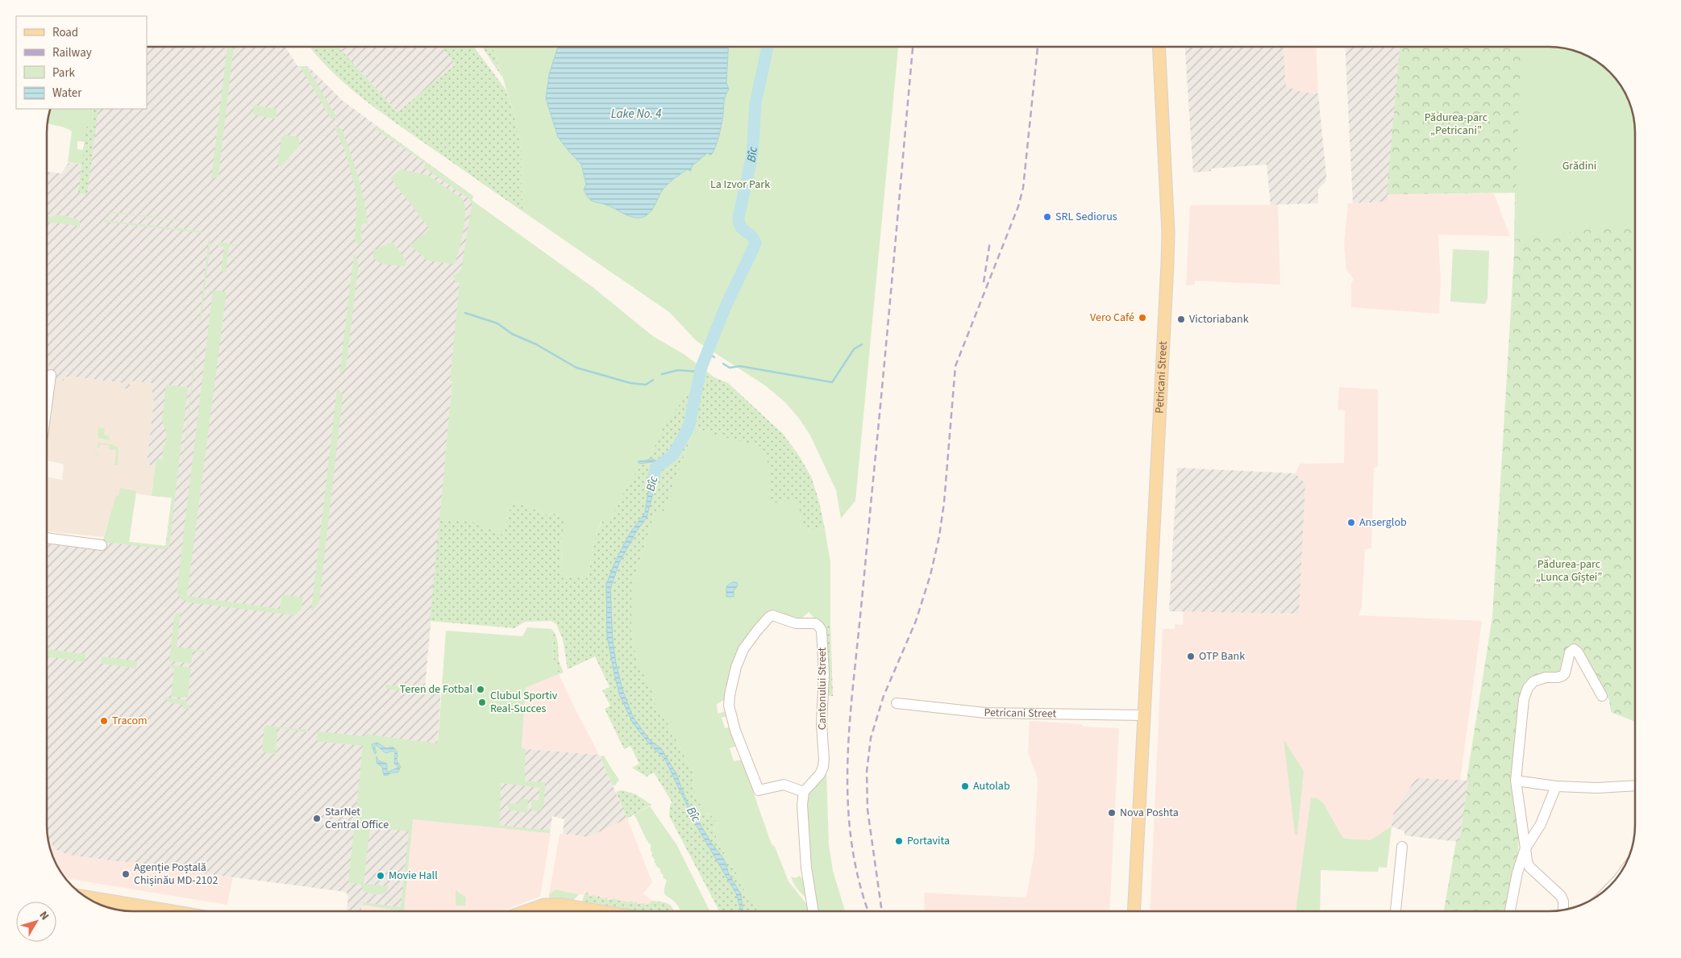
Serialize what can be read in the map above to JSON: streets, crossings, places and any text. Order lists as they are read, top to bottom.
{
  "streets": {
    "main road": ["Petricani Street"],
    "street": ["Cantonului Street"]
  },
  "water": ["Lake No. 4", "Bîc"],
  "parks": [
    "Pădurea-parc „Petricani”",
    "Grădini",
    "La Izvor Park",
    "Pădurea-parc „Lunca Gîștei”"
  ],
  "places": [
    "SRL Sediorus",
    "Vero Café",
    "Victoriabank",
    "Anserglob",
    "OTP Bank",
    "Teren de Fotbal",
    "Clubul Sportiv Real-Succes",
    "Tracom",
    "Autolab",
    "Nova Poshta",
    "StarNet Central Office",
    "Portavita",
    "Agenție Poștală Chișinău MD-2102",
    "Movie Hall"
  ],
  "legend": [
    "Road",
    "Railway",
    "Park",
    "Water"
  ],
  "north": "top right"
}
